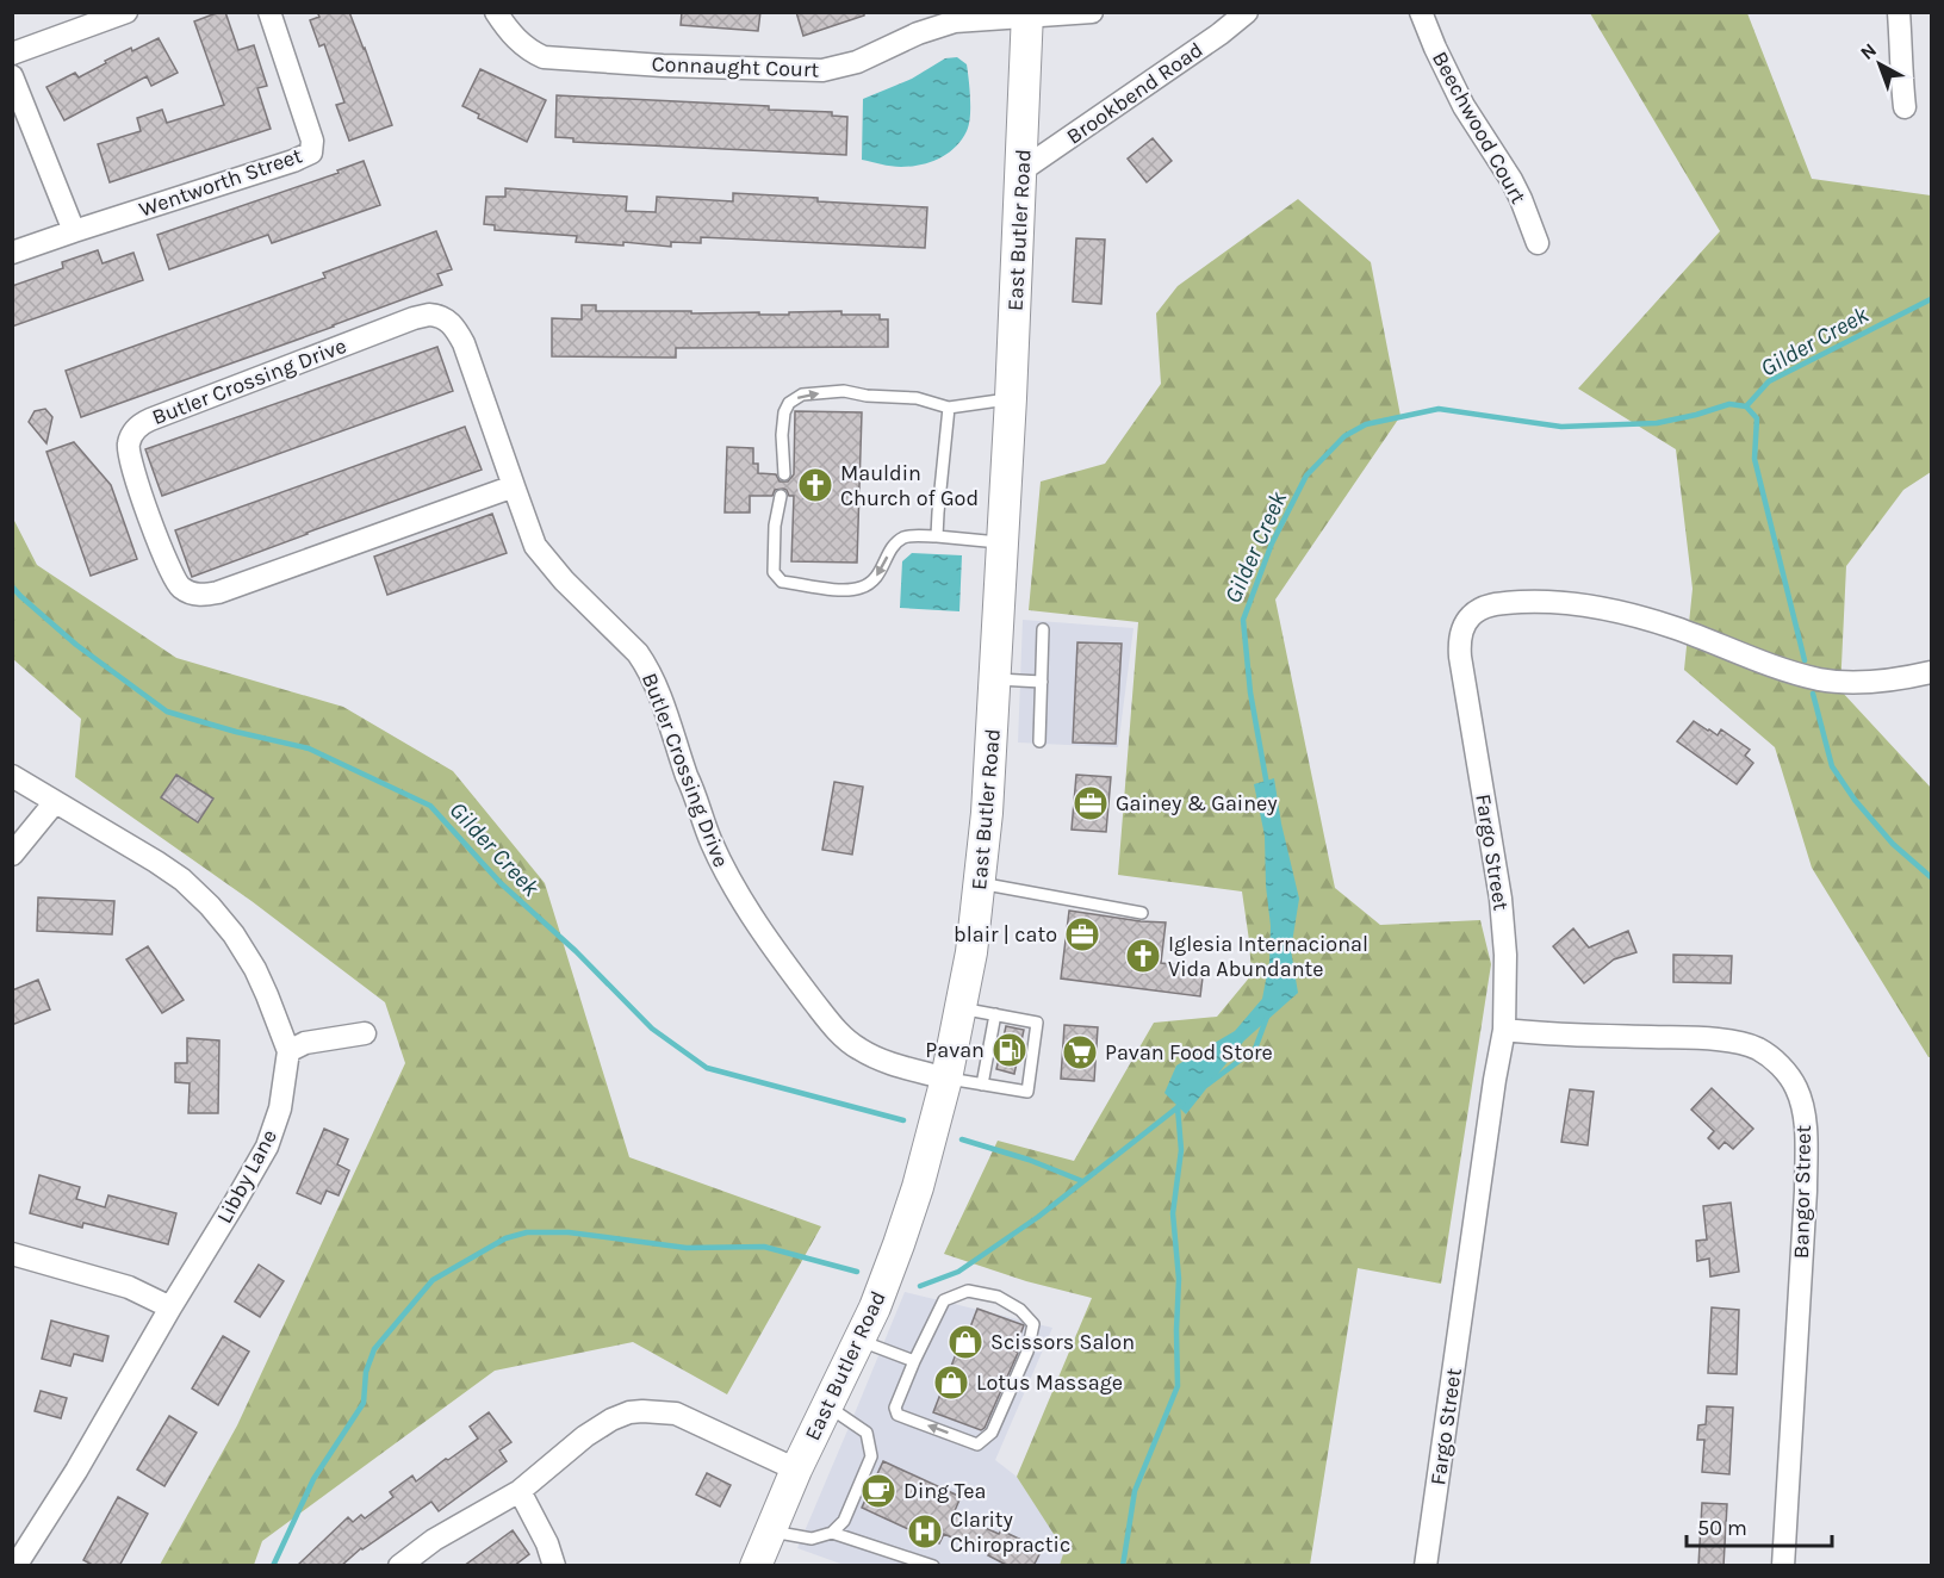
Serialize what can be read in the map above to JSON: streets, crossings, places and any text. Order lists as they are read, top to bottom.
{
  "streets": {
    "main road": ["East Butler Road"],
    "street": [
      "Connaught Court",
      "Brookbend Road",
      "Beechwood Court",
      "Wentworth Street",
      "Butler Crossing Drive",
      "Fargo Street",
      "Libby Lane",
      "Bangor Street"
    ]
  },
  "crossings": [
    ["Connaught Court", "East Butler Road"],
    ["Brookbend Road", "East Butler Road"],
    ["East Butler Road", "Butler Crossing Drive"],
    ["Fargo Street", "Bangor Street"]
  ],
  "water": ["Gilder Creek"],
  "places": {
    "church": ["Mauldin Church of God", "Iglesia Internacional Vida Abundante"],
    "office": ["Gainey & Gainey", "blair | cato"],
    "fuel station": ["Pavan"],
    "supermarket": ["Pavan Food Store"],
    "shop": ["Scissors Salon", "Lotus Massage"],
    "cafe": ["Ding Tea"],
    "hospital": ["Clarity Chiropractic"]
  },
  "scale_bar": "50 m",
  "north": "top left"
}
